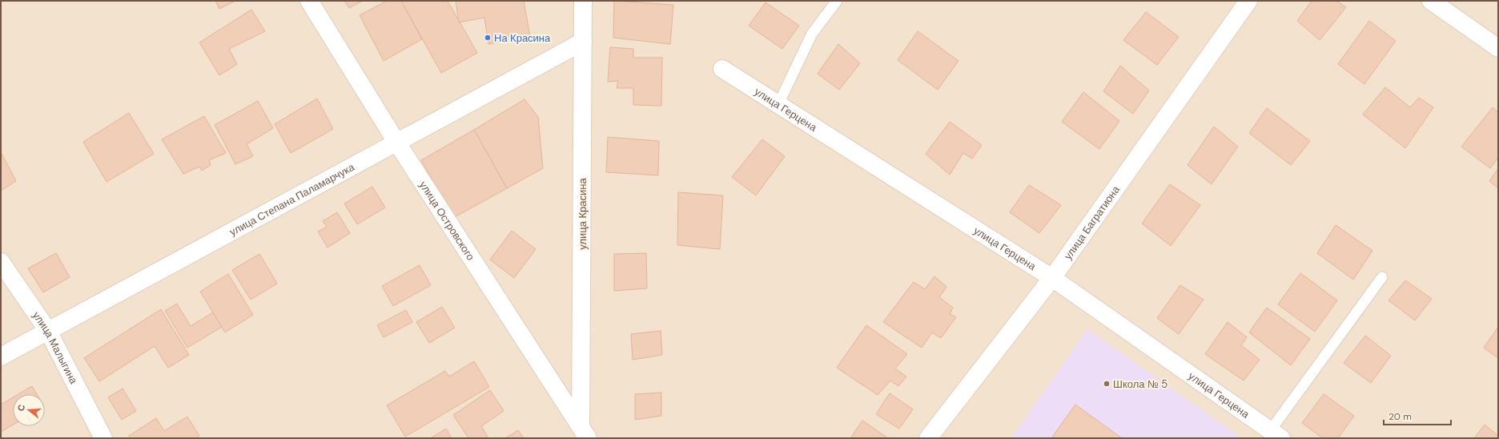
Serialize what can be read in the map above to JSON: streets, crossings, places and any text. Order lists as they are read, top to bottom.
{
  "streets": {
    "street": [
      "улица Герцена",
      "улица Степана Паламарчука",
      "улица Красина",
      "улица Островского",
      "улица Багратиона",
      "улица Малыгина"
    ]
  },
  "crossings": [
    ["улица Герцена", "улица Багратиона"],
    ["улица Степана Паламарчука", "улица Красина"],
    ["улица Степана Паламарчука", "улица Островского"],
    ["улица Степана Паламарчука", "улица Малыгина"],
    ["улица Красина", "улица Островского"]
  ],
  "places": ["На Красина", "Школа № 5"],
  "scale_bar": "20 m",
  "north": "left"
}
